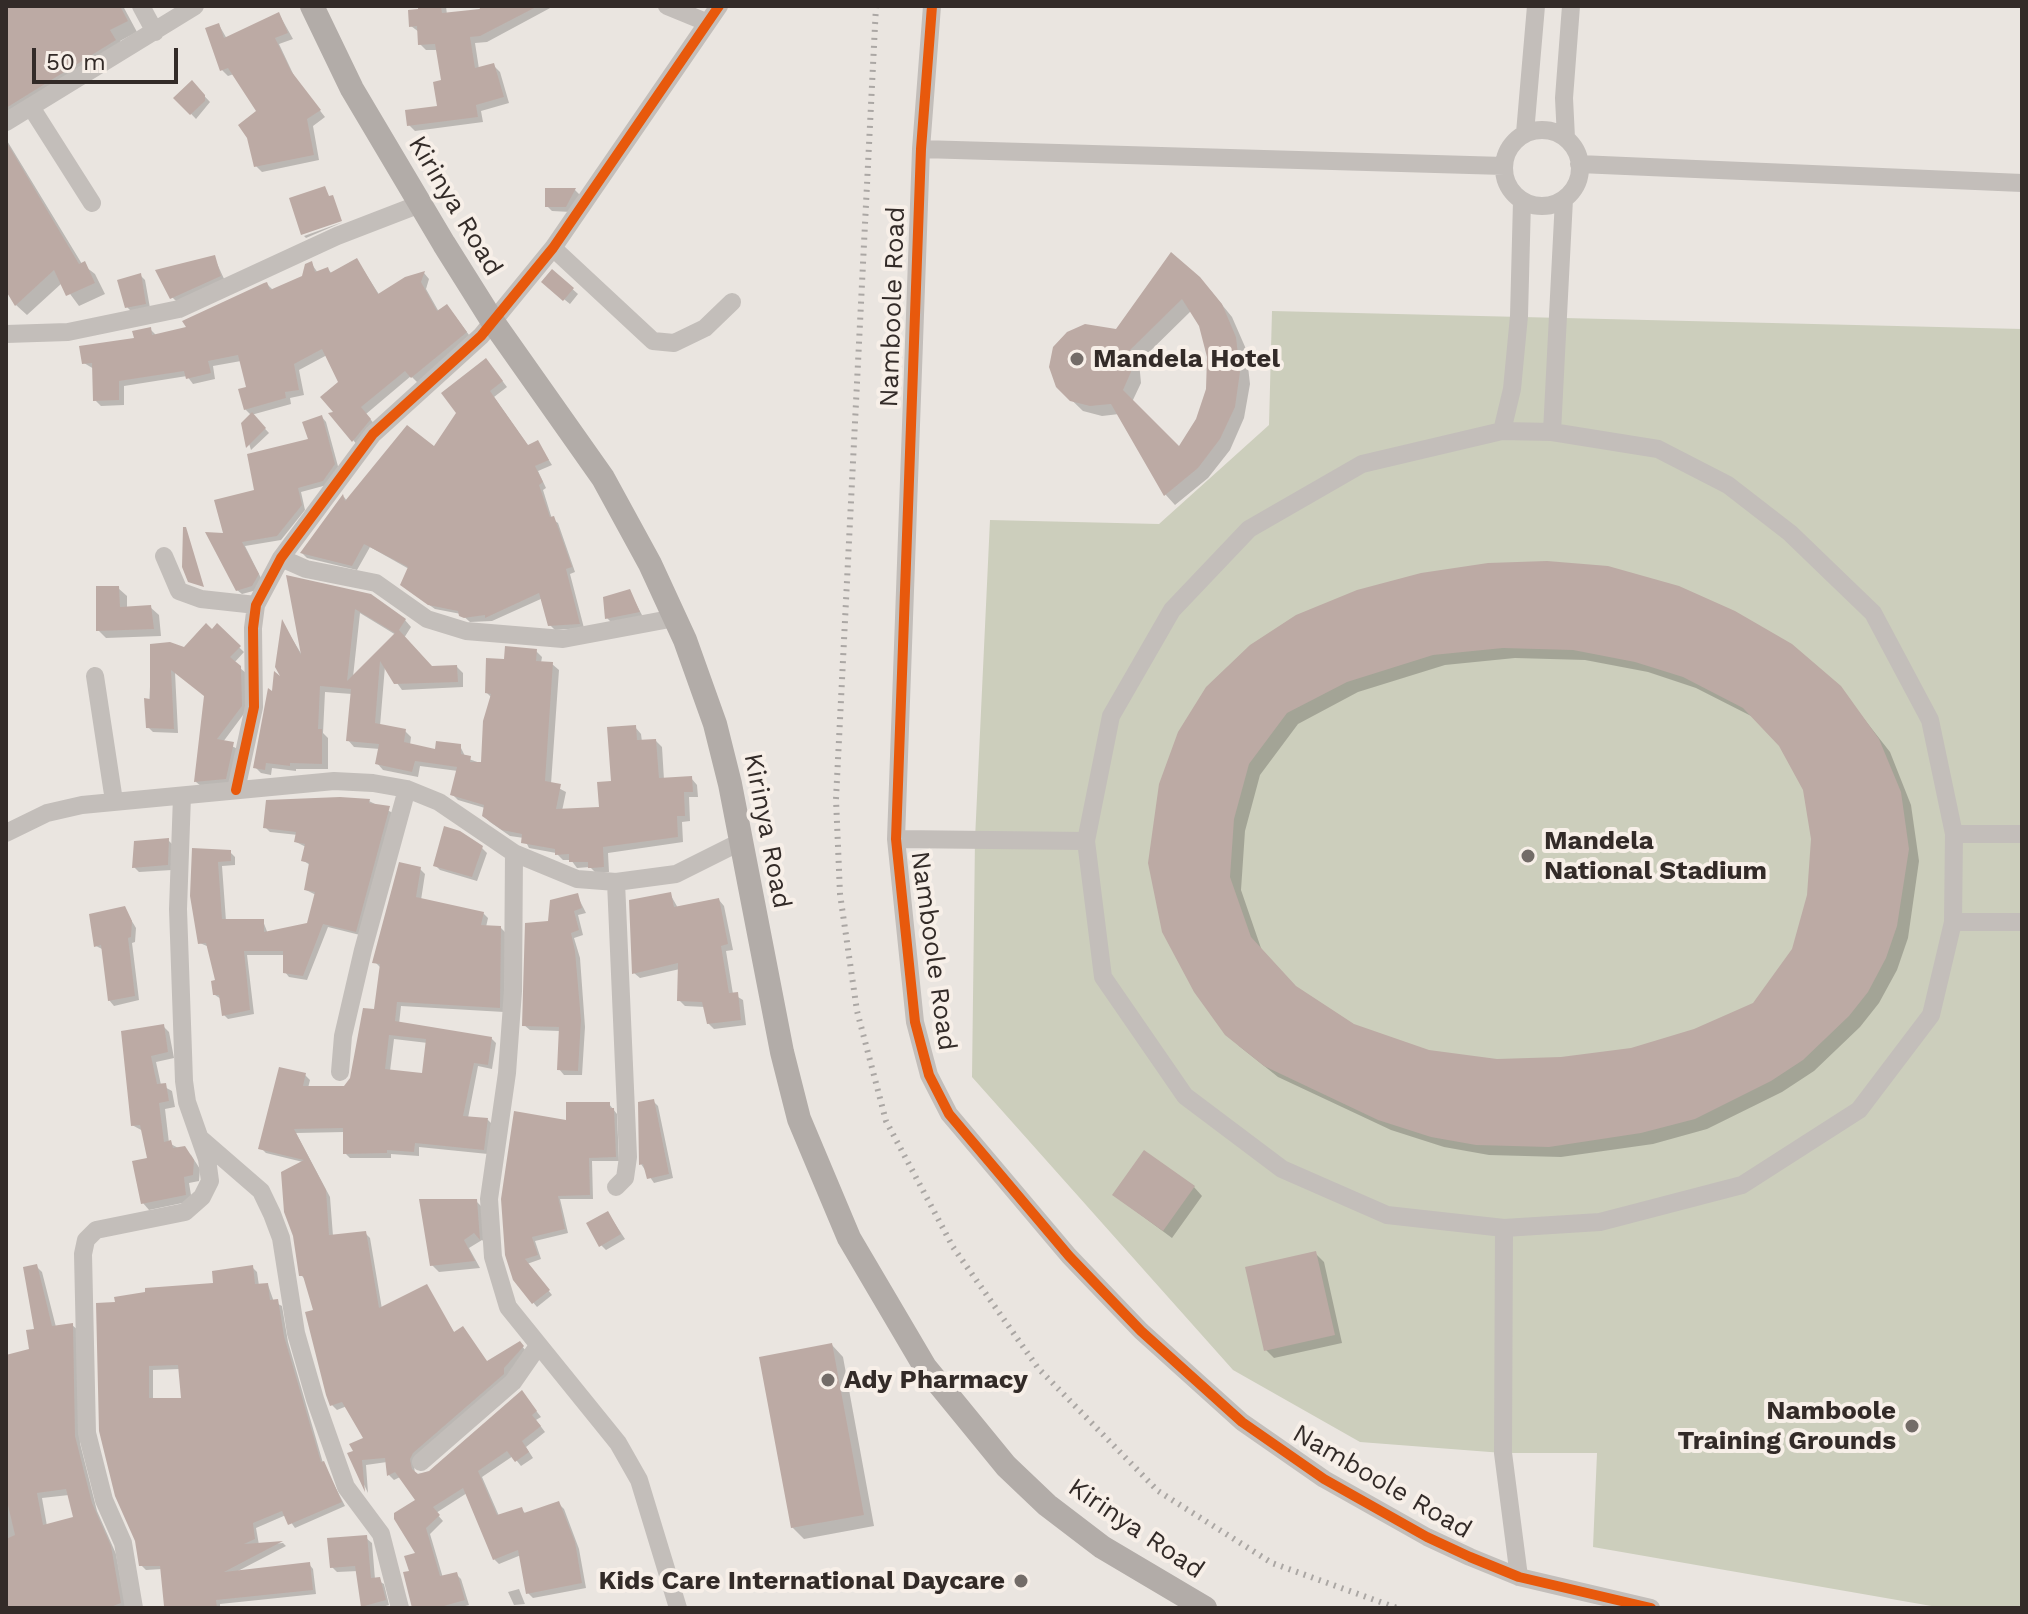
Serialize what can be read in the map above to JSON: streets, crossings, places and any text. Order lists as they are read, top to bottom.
{
  "streets": {
    "main road": ["Kirinya Road"],
    "street": ["Namboole Road"]
  },
  "places": [
    "Mandela Hotel",
    "Mandela National Stadium",
    "Ady Pharmacy",
    "Namboole Training Grounds",
    "Kids Care International Daycare"
  ],
  "scale_bar": "50 m"
}
